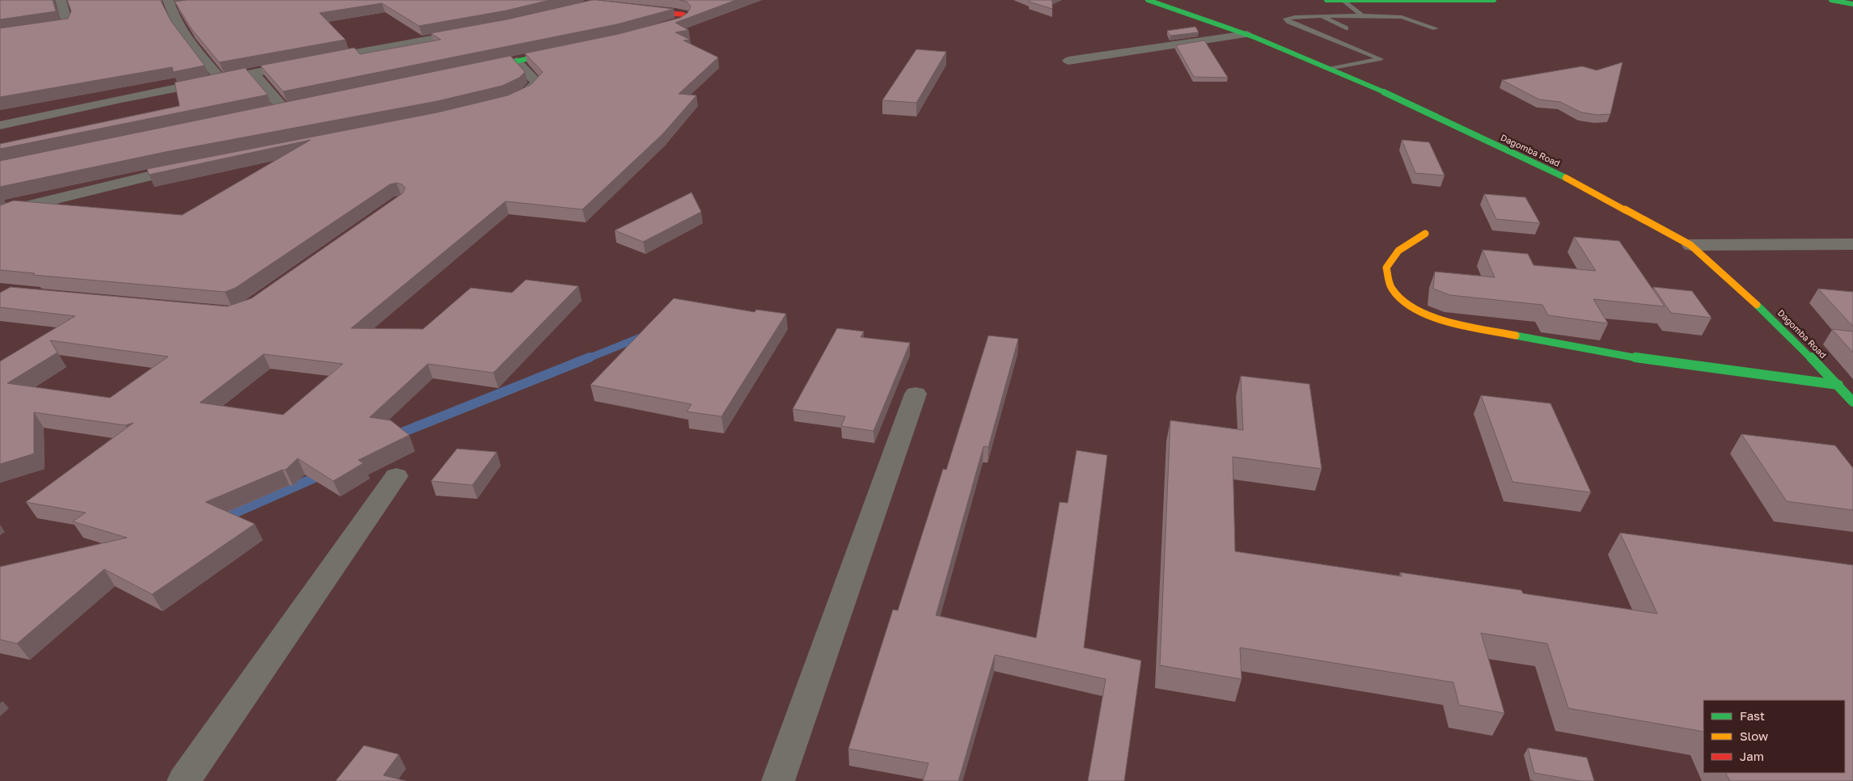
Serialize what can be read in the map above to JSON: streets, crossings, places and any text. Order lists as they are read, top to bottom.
{
  "streets": {
    "street": ["Dagomba Road"]
  },
  "legend": ["Fast", "Slow", "Jam"]
}
